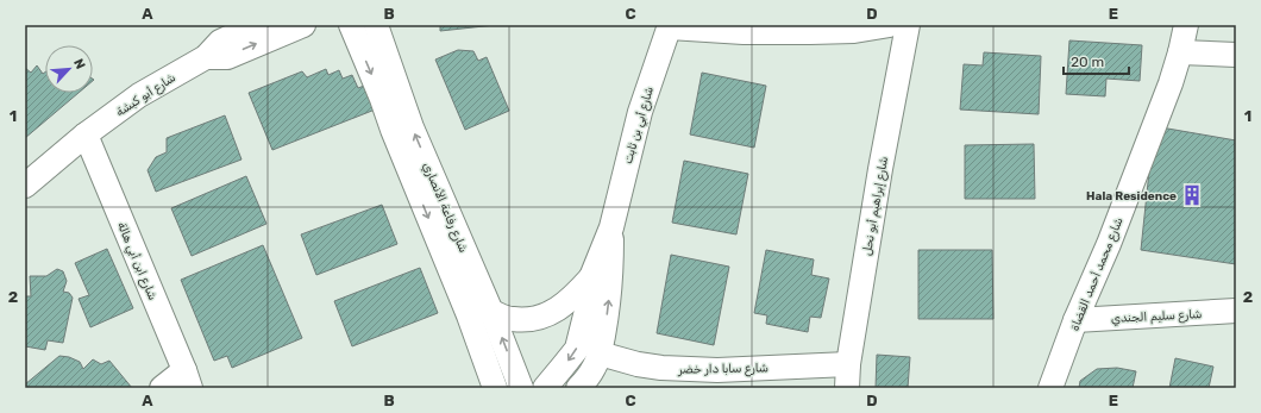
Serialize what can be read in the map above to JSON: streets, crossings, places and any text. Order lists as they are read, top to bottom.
{
  "streets": {
    "street": [
      "شارع أبو كبشة",
      "شارع أبي بن ثابت",
      "شارع إبراهيم أبو نحل",
      "شارع رفاعة الأنصاري",
      "شارع ابن أبي هالة",
      "شارع محمد أحمد القضاة",
      "شارع سليم الجندي",
      "شارع سابا دار خضر"
    ]
  },
  "crossings": [
    ["شارع أبو كبشة", "شارع ابن أبي هالة"],
    ["شارع أبي بن ثابت", "شارع سابا دار خضر"],
    ["شارع إبراهيم أبو نحل", "شارع سابا دار خضر"],
    ["شارع محمد أحمد القضاة", "شارع سليم الجندي"]
  ],
  "places": {
    "building": ["Hala Residence"]
  },
  "scale_bar": "20 m",
  "north": "top right",
  "grid": {
    "columns": [
      "A",
      "B",
      "C",
      "D",
      "E"
    ],
    "rows": ["1", "2"]
  }
}
